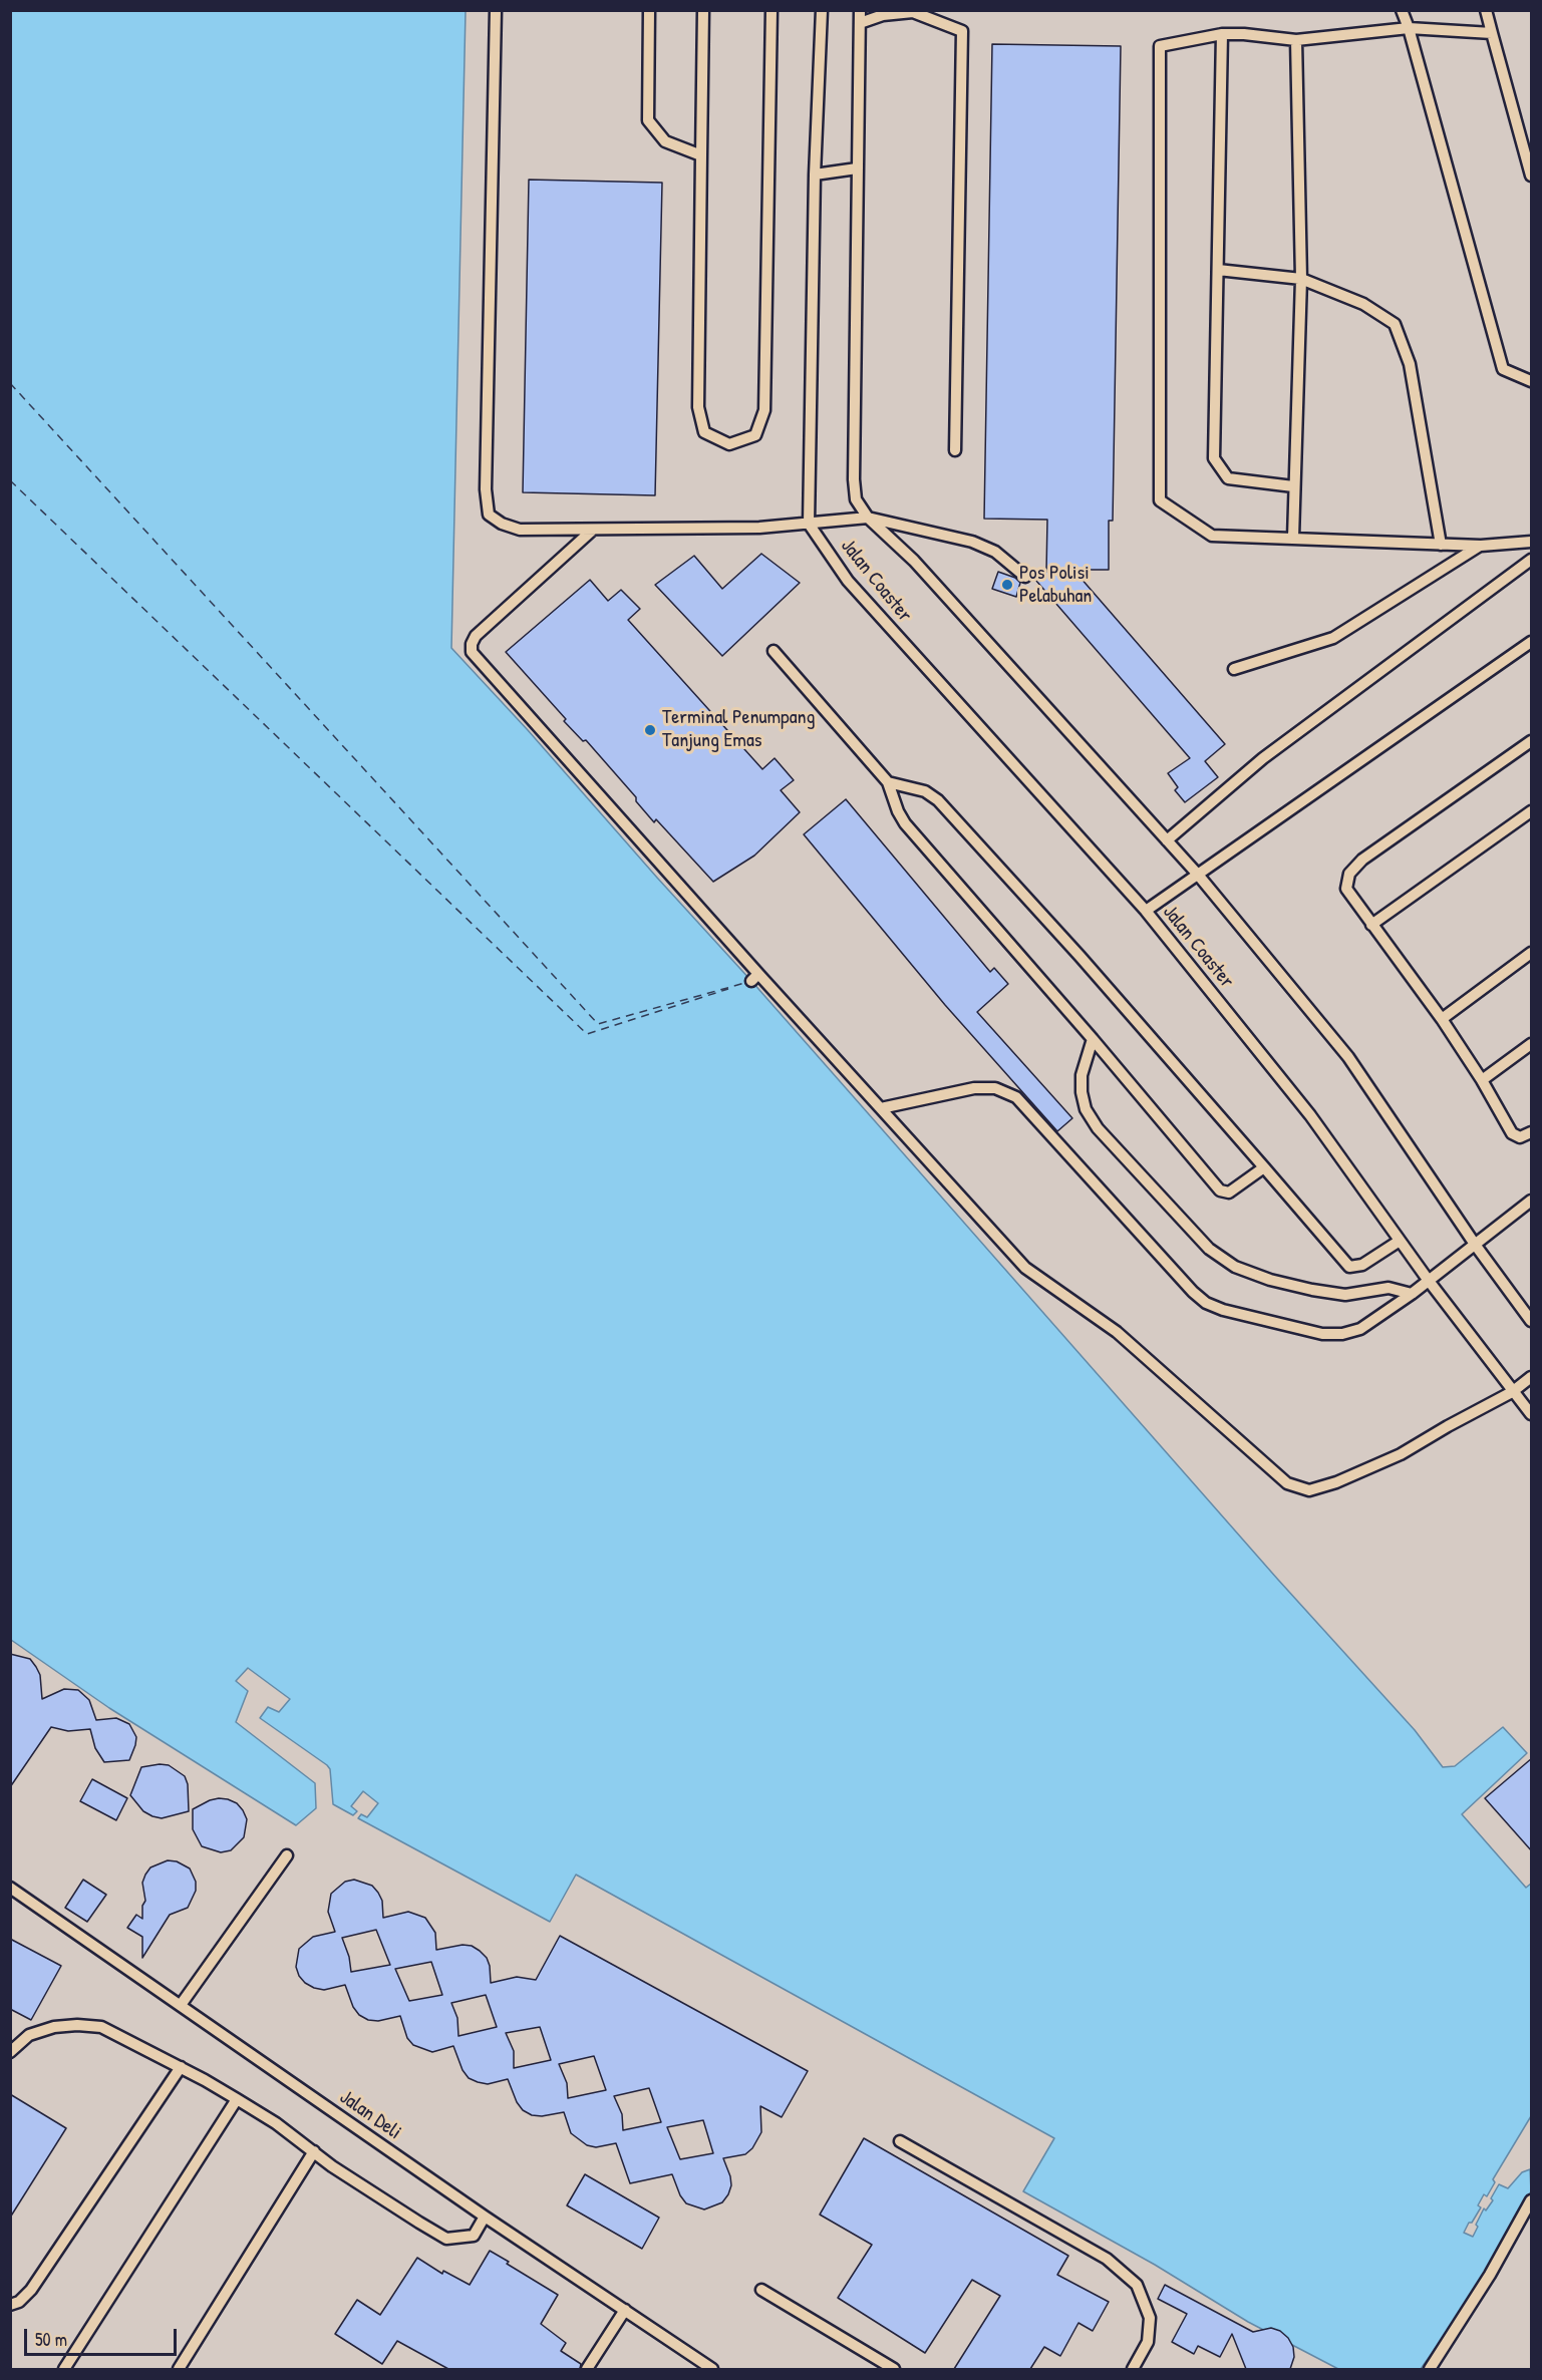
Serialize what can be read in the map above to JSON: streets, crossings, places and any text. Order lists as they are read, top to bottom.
{
  "streets": {
    "lane": ["Jalan Coaster", "Jalan Deli"]
  },
  "places": ["Pos Polisi Pelabuhan", "Terminal Penumpang Tanjung Emas"],
  "scale_bar": "50 m"
}
